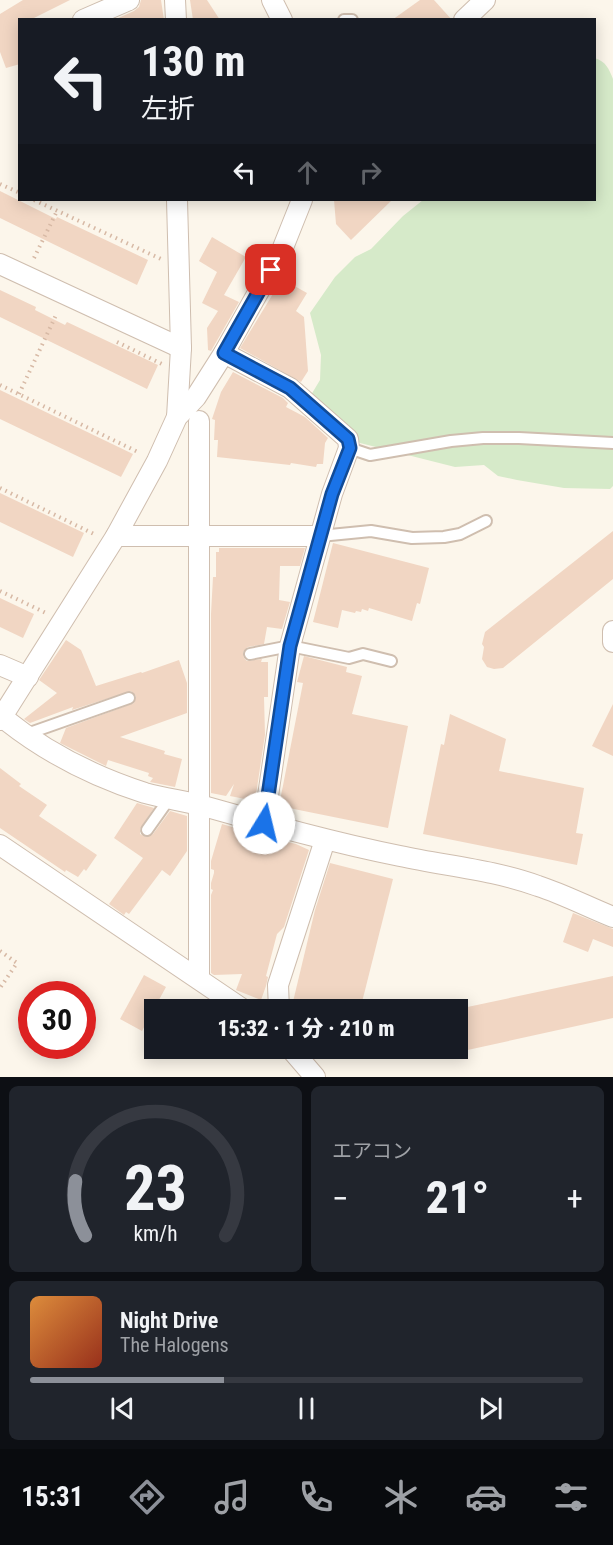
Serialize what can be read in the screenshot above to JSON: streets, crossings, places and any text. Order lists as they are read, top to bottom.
{
  "page": {
    "turn": ["130 m", "左折"],
    "limit": "30",
    "trip": "15:32 · 1 分 · 210 m",
    "tile": "エアコン",
    "heat": ["−", "21°", "+"],
    "song": ["Night Drive", "The Halogens"],
    "tabs": "15:31",
    "gauge": ["23", "km/h"]
  }
}
